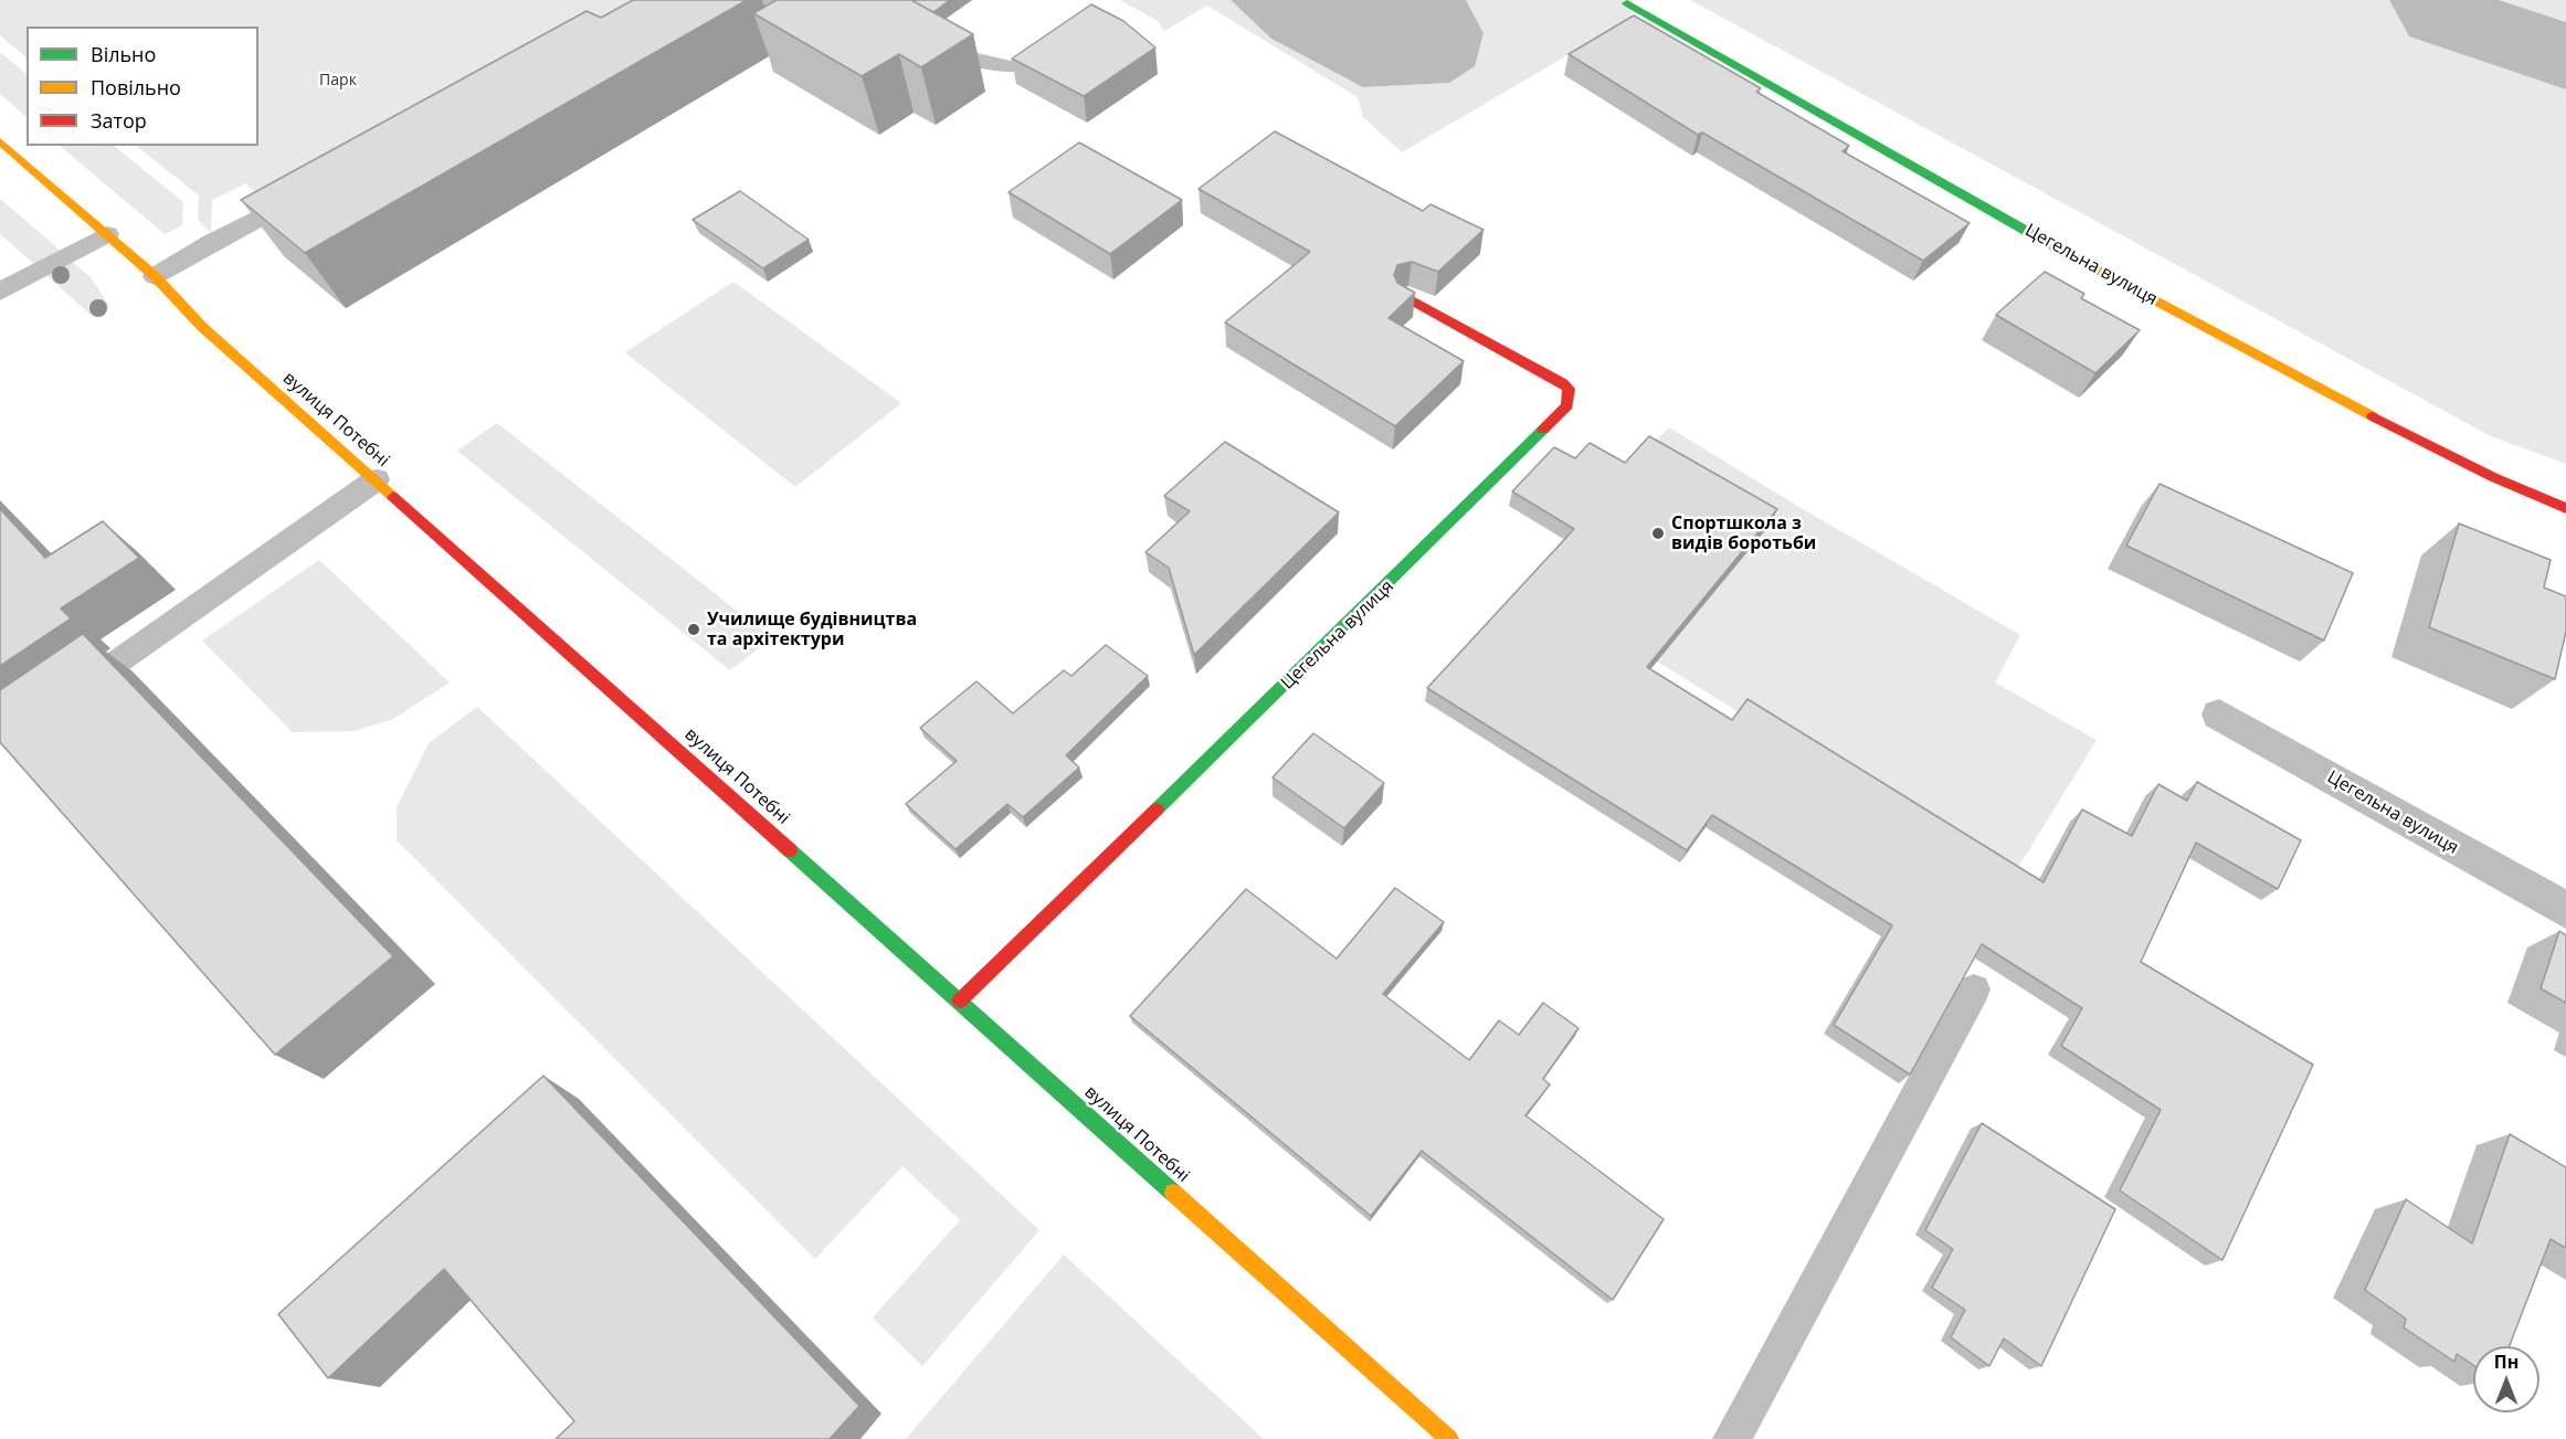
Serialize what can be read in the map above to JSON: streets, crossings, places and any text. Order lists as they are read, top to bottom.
{
  "streets": {
    "street": ["Цегельна вулиця", "вулиця Потебні"]
  },
  "crossings": [
    ["Цегельна вулиця", "вулиця Потебні"]
  ],
  "parks": ["Парк"],
  "places": ["Спортшкола з видів боротьби", "Училище будівництва та архітектури"],
  "legend": ["Вільно", "Повільно", "Затор"],
  "north": "top"
}
